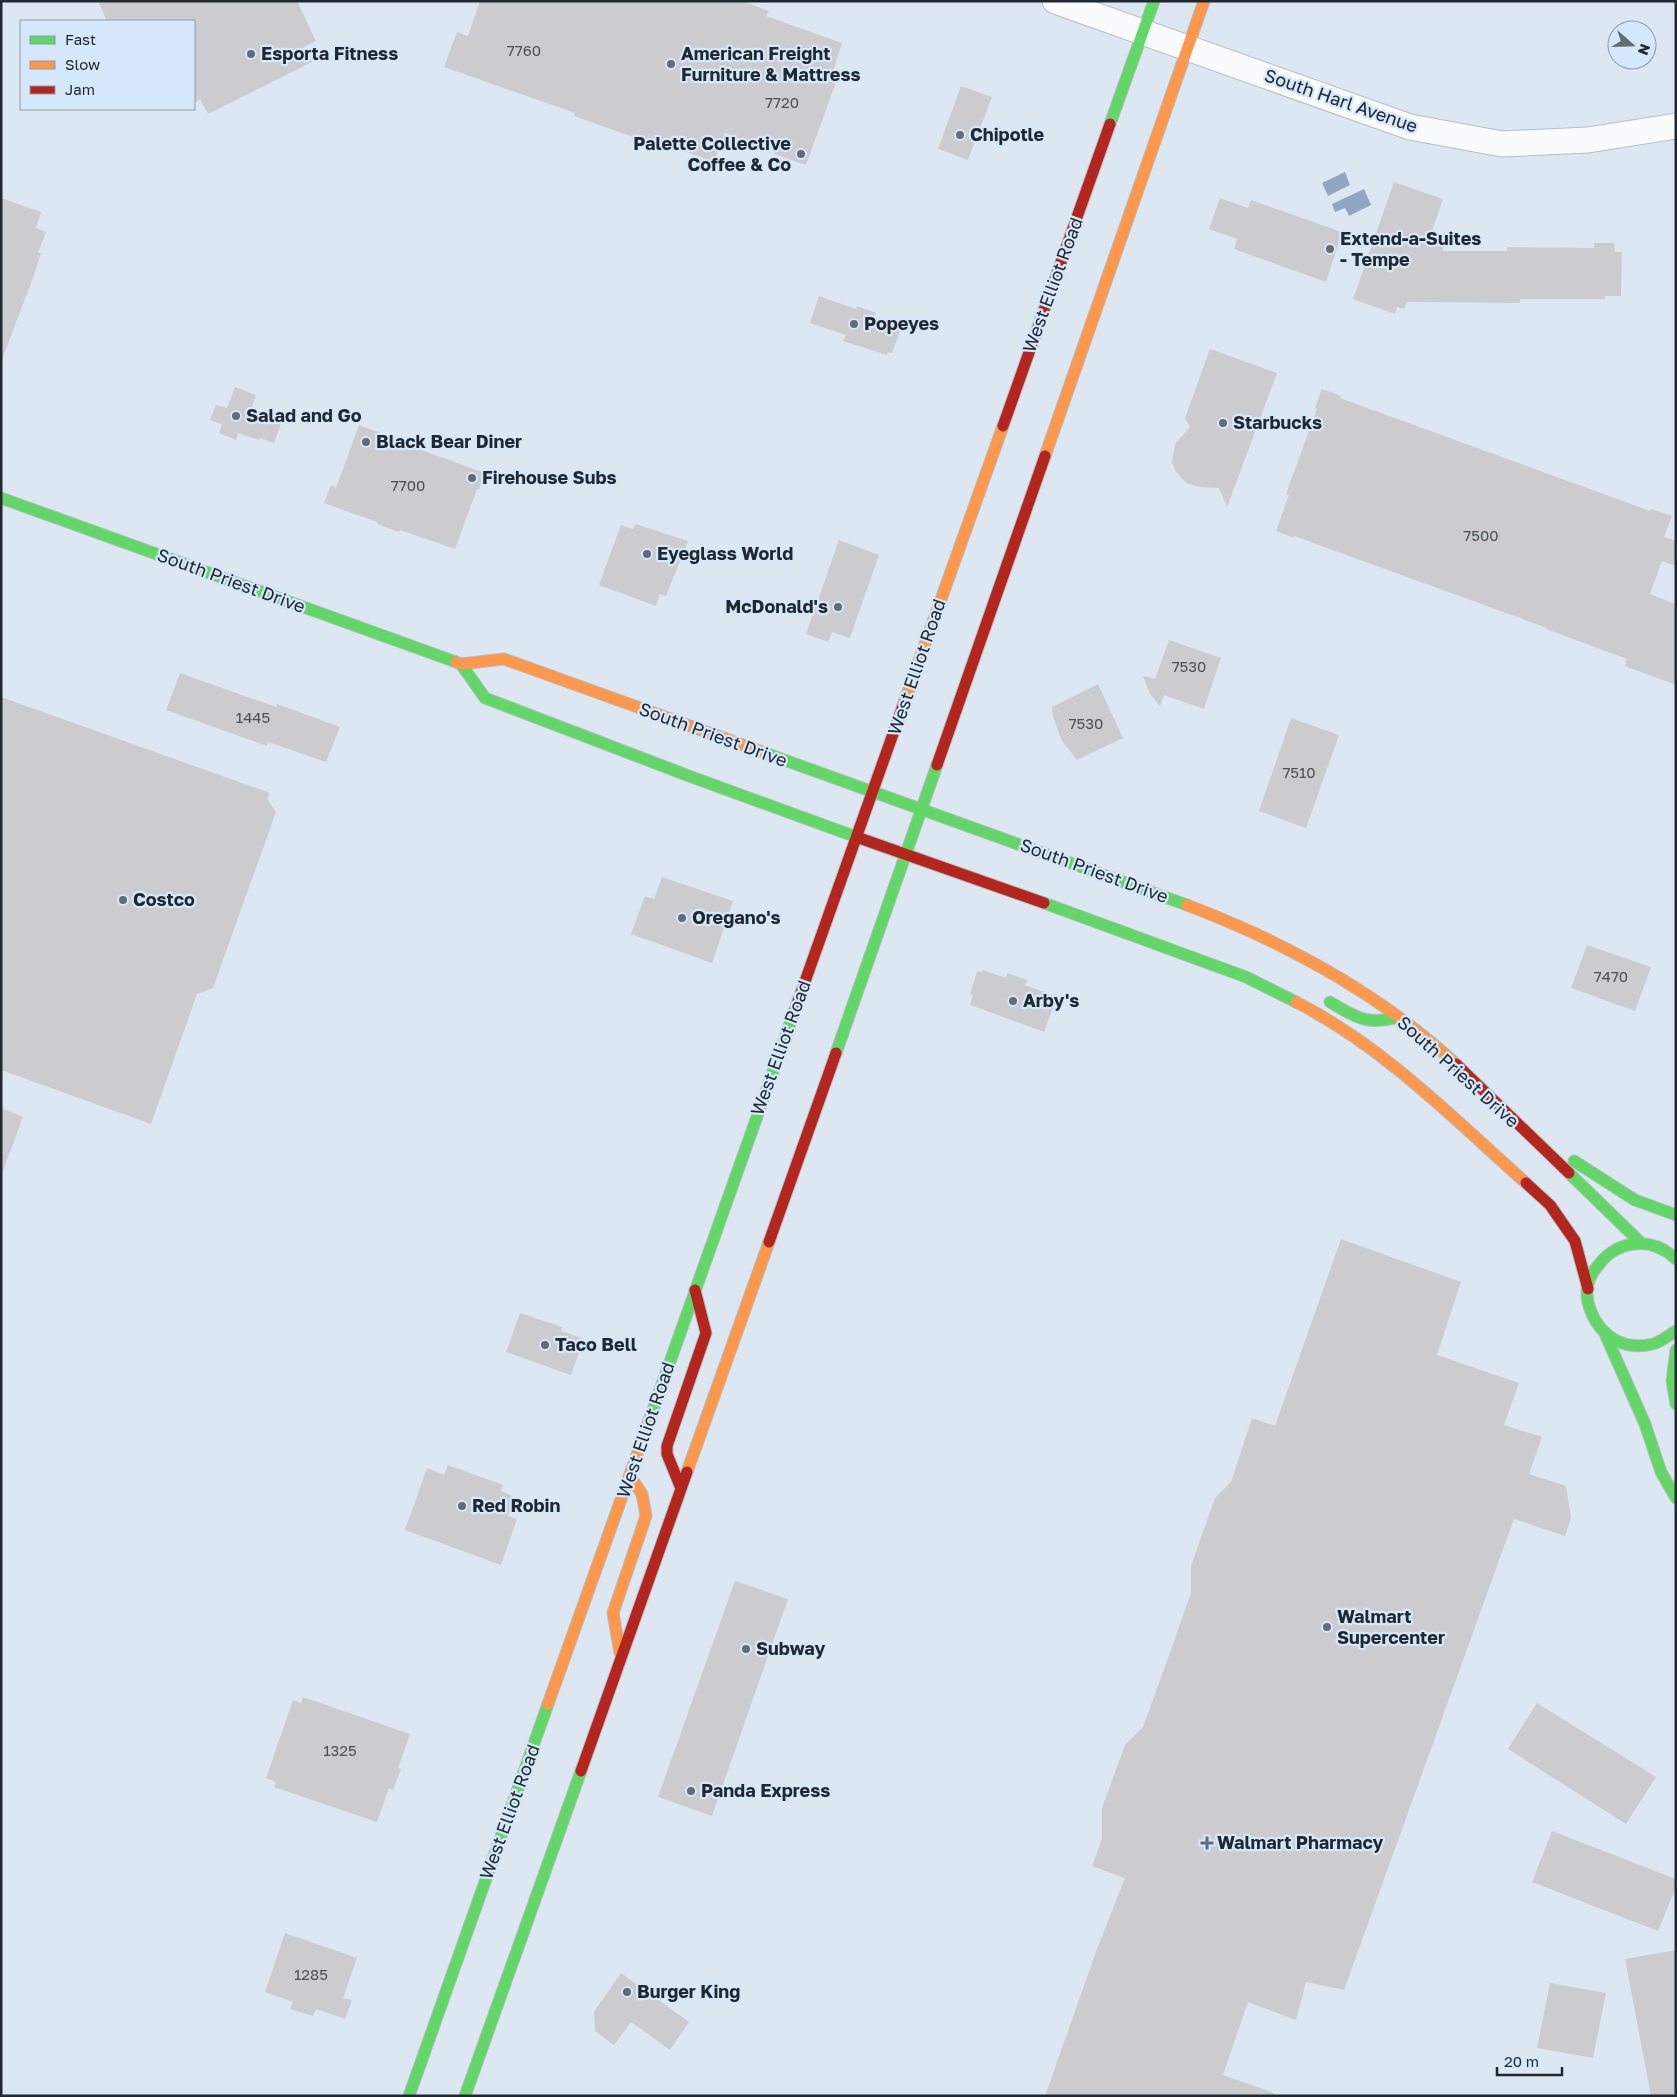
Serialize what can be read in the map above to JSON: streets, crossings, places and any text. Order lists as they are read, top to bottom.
{
  "streets": {
    "main road": ["West Elliot Road", "South Priest Drive"],
    "street": ["South Harl Avenue"]
  },
  "crossings": [
    ["South Harl Avenue", "West Elliot Road"],
    ["West Elliot Road", "South Priest Drive"]
  ],
  "places": {
    "other": [
      "Esporta Fitness",
      "American Freight Furniture & Mattress",
      "Chipotle",
      "Palette Collective Coffee & Co",
      "Extend-a-Suites - Tempe",
      "Popeyes",
      "Salad and Go",
      "Starbucks",
      "Black Bear Diner",
      "Firehouse Subs",
      "Eyeglass World",
      "McDonald's",
      "Costco",
      "Oregano's",
      "Arby's",
      "Taco Bell",
      "Red Robin",
      "Walmart Supercenter",
      "Subway",
      "Panda Express",
      "Burger King"
    ],
    "health": ["Walmart Pharmacy"]
  },
  "house_numbers": [
    "7760",
    "7720",
    "7700",
    "7500",
    "7530",
    "1445",
    "7530",
    "7510",
    "7470",
    "1325",
    "1285"
  ],
  "legend": ["Fast", "Slow", "Jam"],
  "scale_bar": "20 m",
  "north": "right"
}
